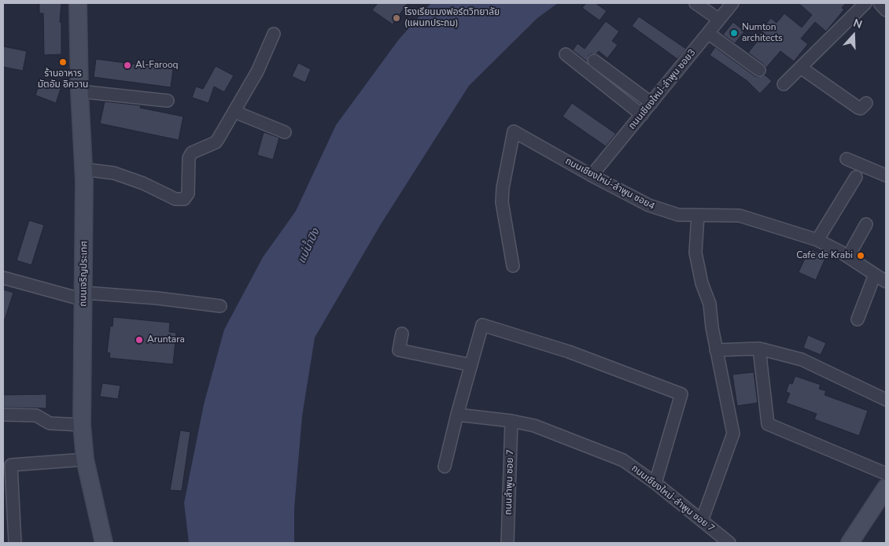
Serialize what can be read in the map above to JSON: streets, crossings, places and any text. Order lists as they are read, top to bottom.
{
  "streets": {
    "street": [
      "ถนนเชียงใหม่-ลำพูน ซอย3",
      "ถนนเชียงใหม่-ลำพูน ซอย4",
      "ถนนเจริญประเทศ",
      "ถนนลำพูน ซอย 7",
      "ถนนเชียงใหม่-ลำพูน ซอย 7"
    ]
  },
  "crossings": [
    ["ถนนเชียงใหม่-ลำพูน ซอย3", "ถนนเชียงใหม่-ลำพูน ซอย4"],
    ["ถนนลำพูน ซอย 7", "ถนนเชียงใหม่-ลำพูน ซอย 7"]
  ],
  "water": ["แม่น้ำปิง"],
  "places": [
    "โรงเรียนมงฟอร์ตวิทยาลัย (แผนกประถม)",
    "Numton architects",
    "ร้านอาหาร มัตอัม อิควาน",
    "Al-Farooq",
    "Cafe de Krabi",
    "Aruntara"
  ],
  "north": "top"
}
